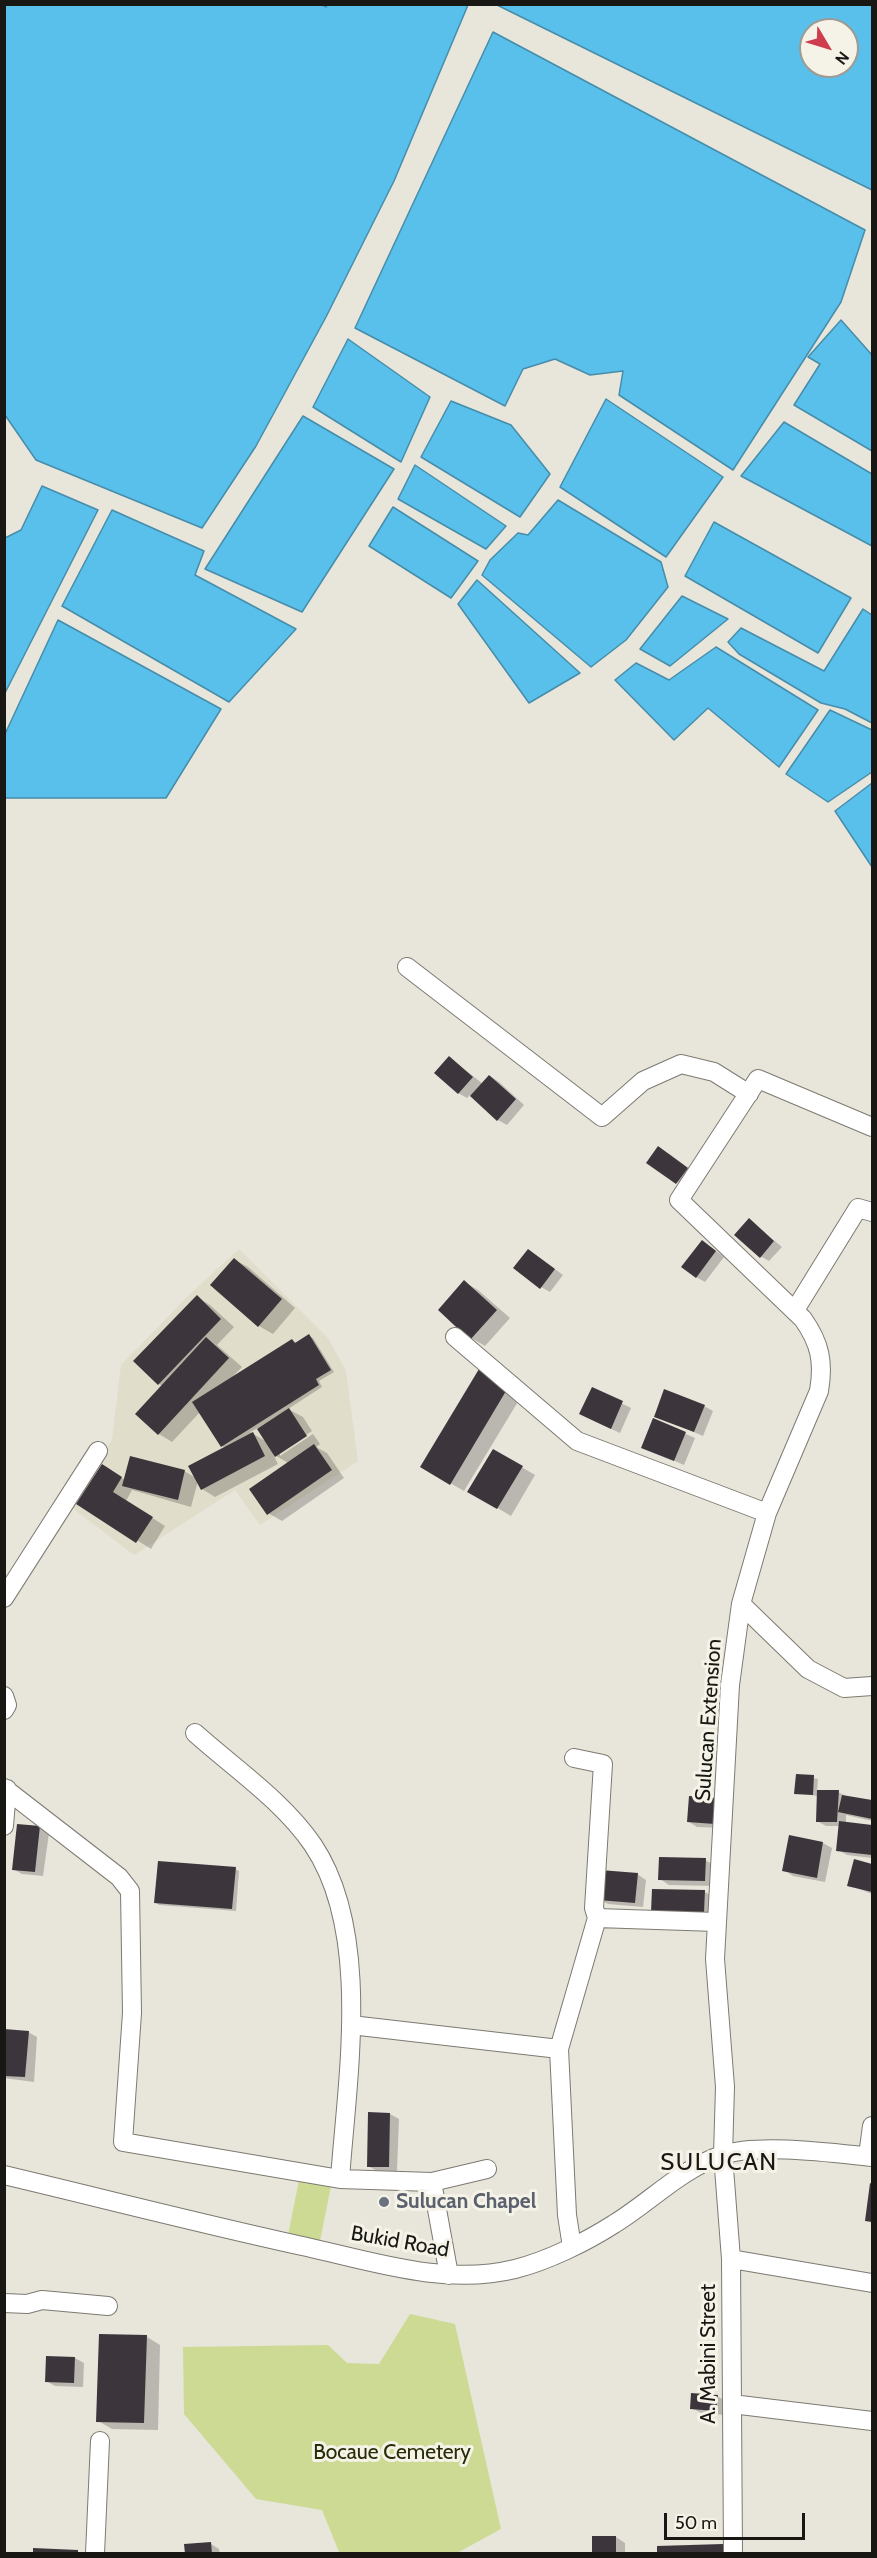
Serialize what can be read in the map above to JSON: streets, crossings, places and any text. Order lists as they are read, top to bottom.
{
  "streets": {
    "street": ["Sulucan Extension", "Bukid Road", "A. Mabini Street"]
  },
  "crossings": [
    ["Sulucan Extension", "Bukid Road"],
    ["Sulucan Extension", "A. Mabini Street"],
    ["Bukid Road", "A. Mabini Street"]
  ],
  "districts": ["SULUCAN"],
  "parks": ["Bocaue Cemetery"],
  "places": ["Sulucan Chapel"],
  "scale_bar": "50 m",
  "north": "bottom right"
}
